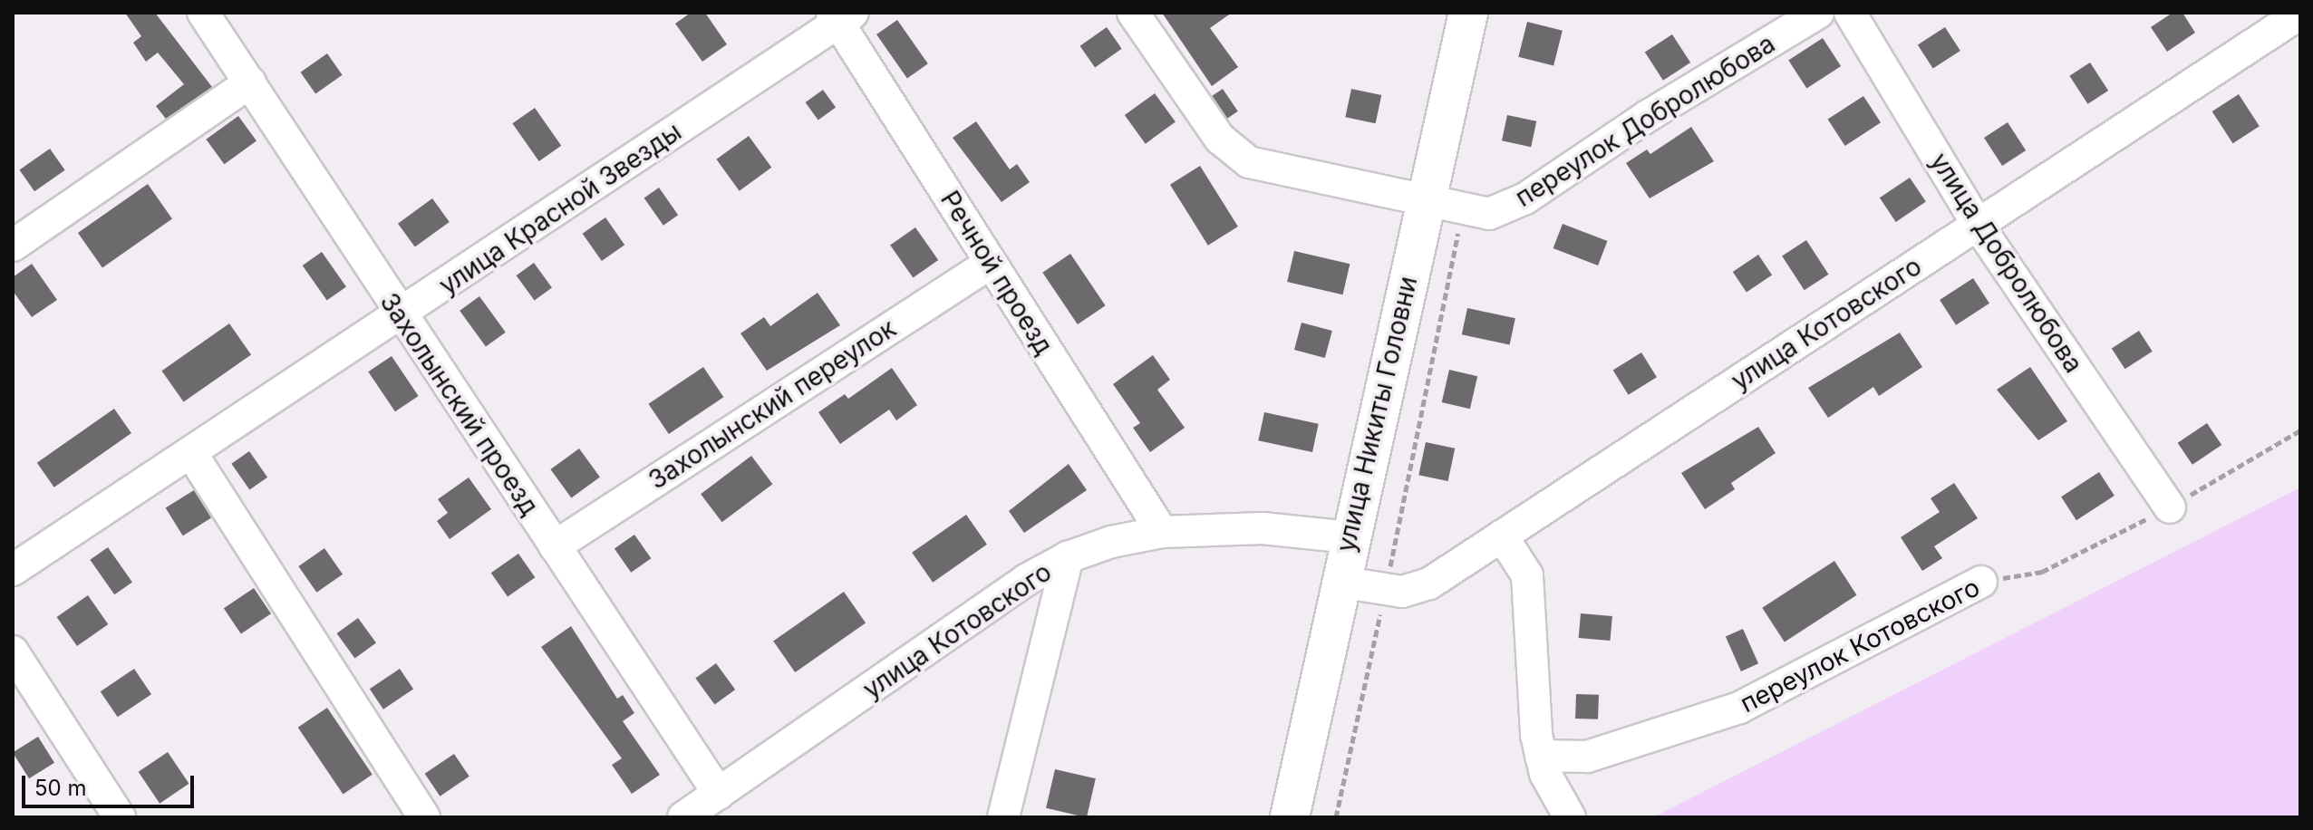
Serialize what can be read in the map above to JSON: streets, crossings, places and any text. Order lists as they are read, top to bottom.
{
  "streets": {
    "main road": ["улица Никиты Головни"],
    "street": [
      "переулок Добролюбова",
      "улица Красной Звезды",
      "улица Добролюбова",
      "Речной проезд",
      "улица Котовского",
      "Захолынский проезд",
      "Захолынский переулок",
      "переулок Котовского"
    ]
  },
  "crossings": [
    ["переулок Добролюбова", "улица Никиты Головни"],
    ["улица Красной Звезды", "Речной проезд"],
    ["улица Красной Звезды", "Захолынский проезд"],
    ["улица Добролюбова", "улица Котовского"],
    ["улица Добролюбова", "переулок Котовского"],
    ["Речной проезд", "улица Котовского"],
    ["Речной проезд", "Захолынский переулок"],
    ["улица Котовского", "Захолынский проезд"],
    ["улица Котовского", "улица Никиты Головни"],
    ["Захолынский проезд", "Захолынский переулок"]
  ],
  "scale_bar": "50 m"
}
